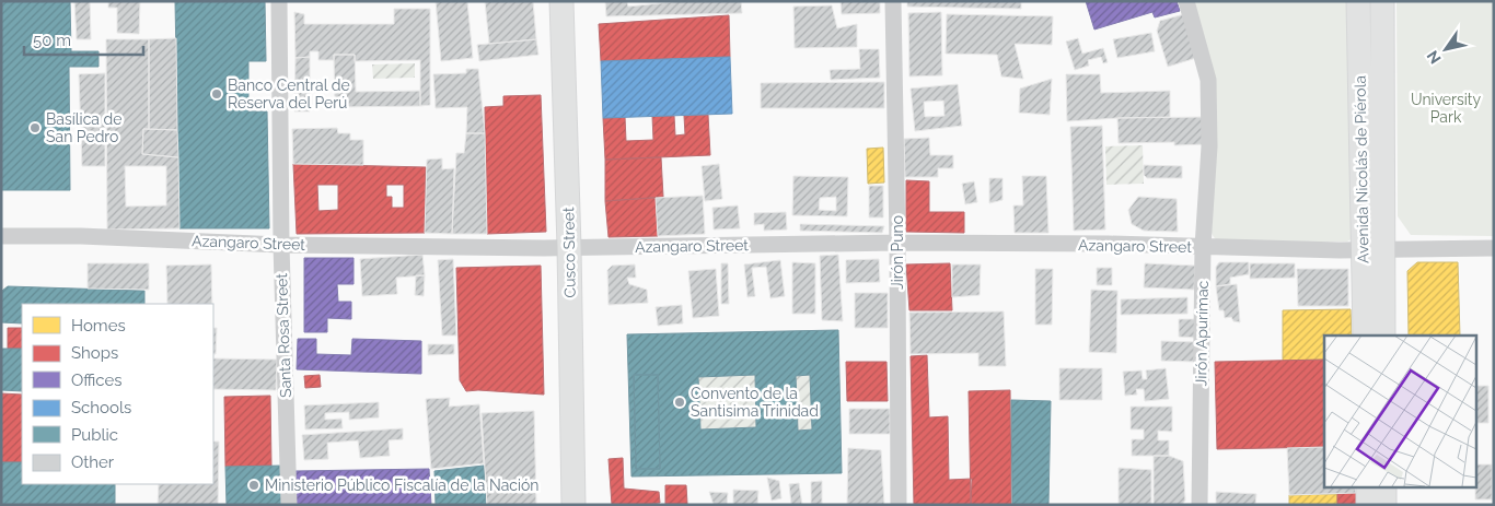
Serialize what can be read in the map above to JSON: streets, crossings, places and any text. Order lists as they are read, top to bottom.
{
  "streets": {
    "main road": ["Avenida Nicolás de Piérola", "Cusco Street"],
    "street": [
      "Azangaro Street",
      "Jirón Puno",
      "Jirón Apurímac",
      "Santa Rosa Street"
    ]
  },
  "crossings": [
    ["Avenida Nicolás de Piérola", "Azangaro Street"],
    ["Azangaro Street", "Cusco Street"],
    ["Azangaro Street", "Jirón Puno"],
    ["Azangaro Street", "Jirón Apurímac"],
    ["Azangaro Street", "Santa Rosa Street"]
  ],
  "parks": ["University Park"],
  "places": [
    "Banco Central de Reserva del Perú",
    "Basílica de San Pedro",
    "Convento de la Santisima Trinidad",
    "Ministerio Público Fiscalía de la Nación"
  ],
  "legend": [
    "Homes",
    "Shops",
    "Offices",
    "Schools",
    "Public",
    "Other"
  ],
  "scale_bar": "50 m",
  "north": "bottom left"
}
